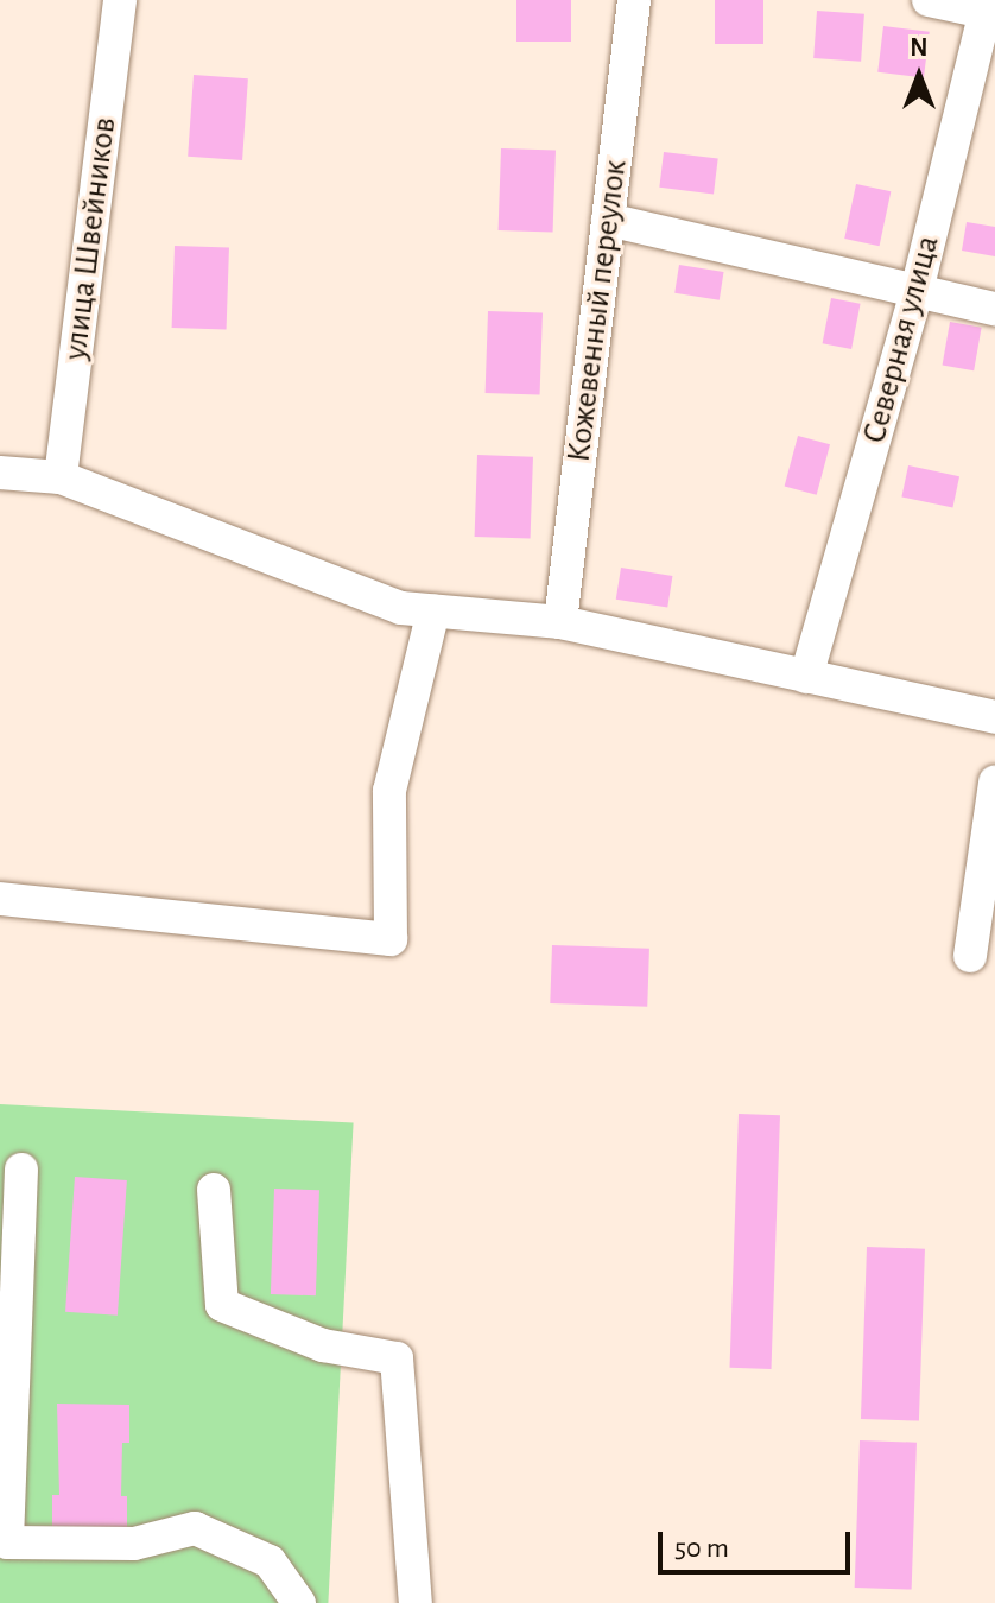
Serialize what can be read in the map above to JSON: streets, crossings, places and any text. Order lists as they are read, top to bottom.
{
  "streets": {
    "street": ["улица Швейников", "Кожевенный переулок", "Северная улица"]
  },
  "scale_bar": "50 m",
  "north": "top"
}
